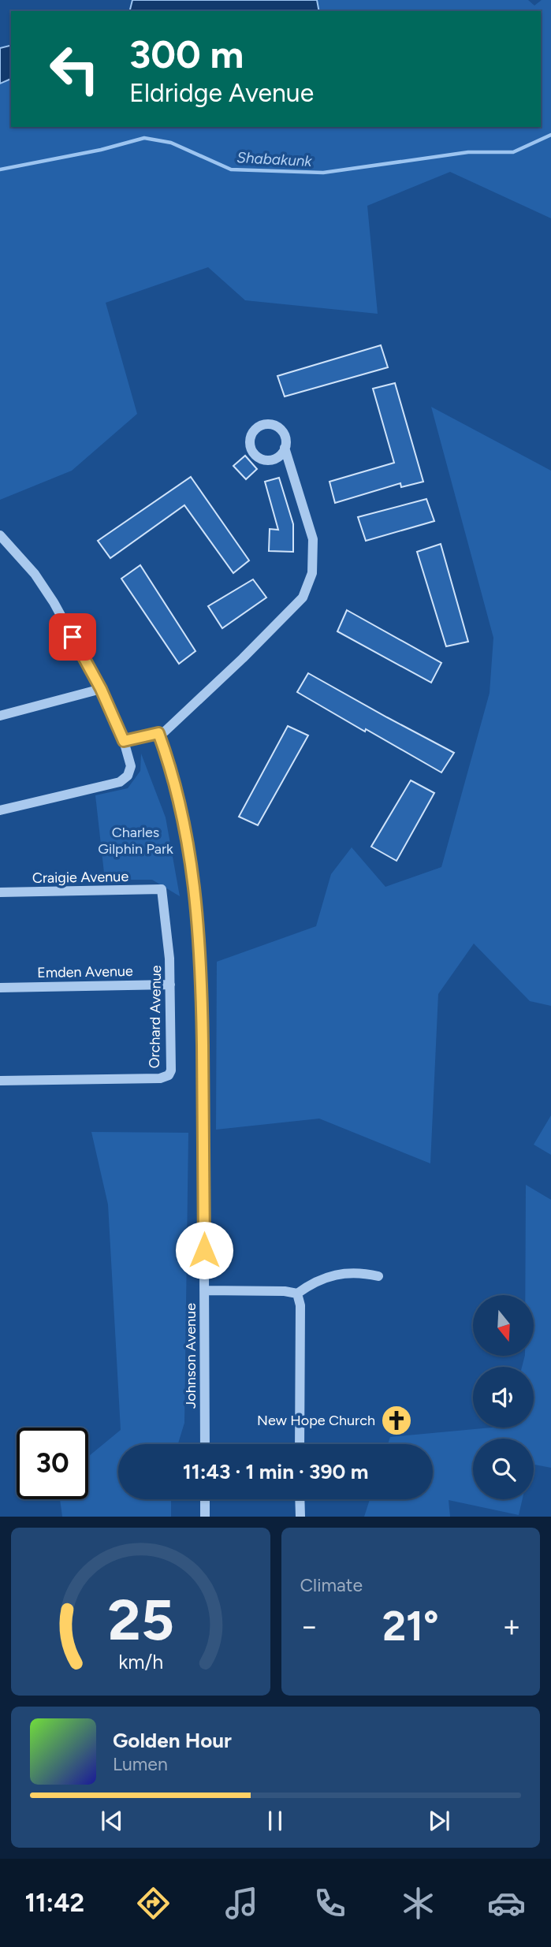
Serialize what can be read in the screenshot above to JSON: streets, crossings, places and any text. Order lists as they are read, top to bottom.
{
  "streets": {
    "street": [
      "Craigie Avenue",
      "Emden Avenue",
      "Orchard Avenue",
      "Johnson Avenue"
    ]
  },
  "crossings": [
    ["Craigie Avenue", "Orchard Avenue"],
    ["Emden Avenue", "Orchard Avenue"]
  ],
  "water": ["Shabakunk"],
  "parks": ["Charles Gilphin Park"],
  "places": {
    "church": ["New Hope Church"]
  },
  "north": "bottom",
  "page": {
    "turn": ["300 m", "Eldridge Avenue"],
    "limit": "30",
    "trip": "11:43 · 1 min · 390 m",
    "tile": "Climate",
    "heat": ["−", "21°", "+"],
    "song": ["Golden Hour", "Lumen"],
    "tabs": "11:42",
    "gauge": ["25", "km/h"]
  }
}
